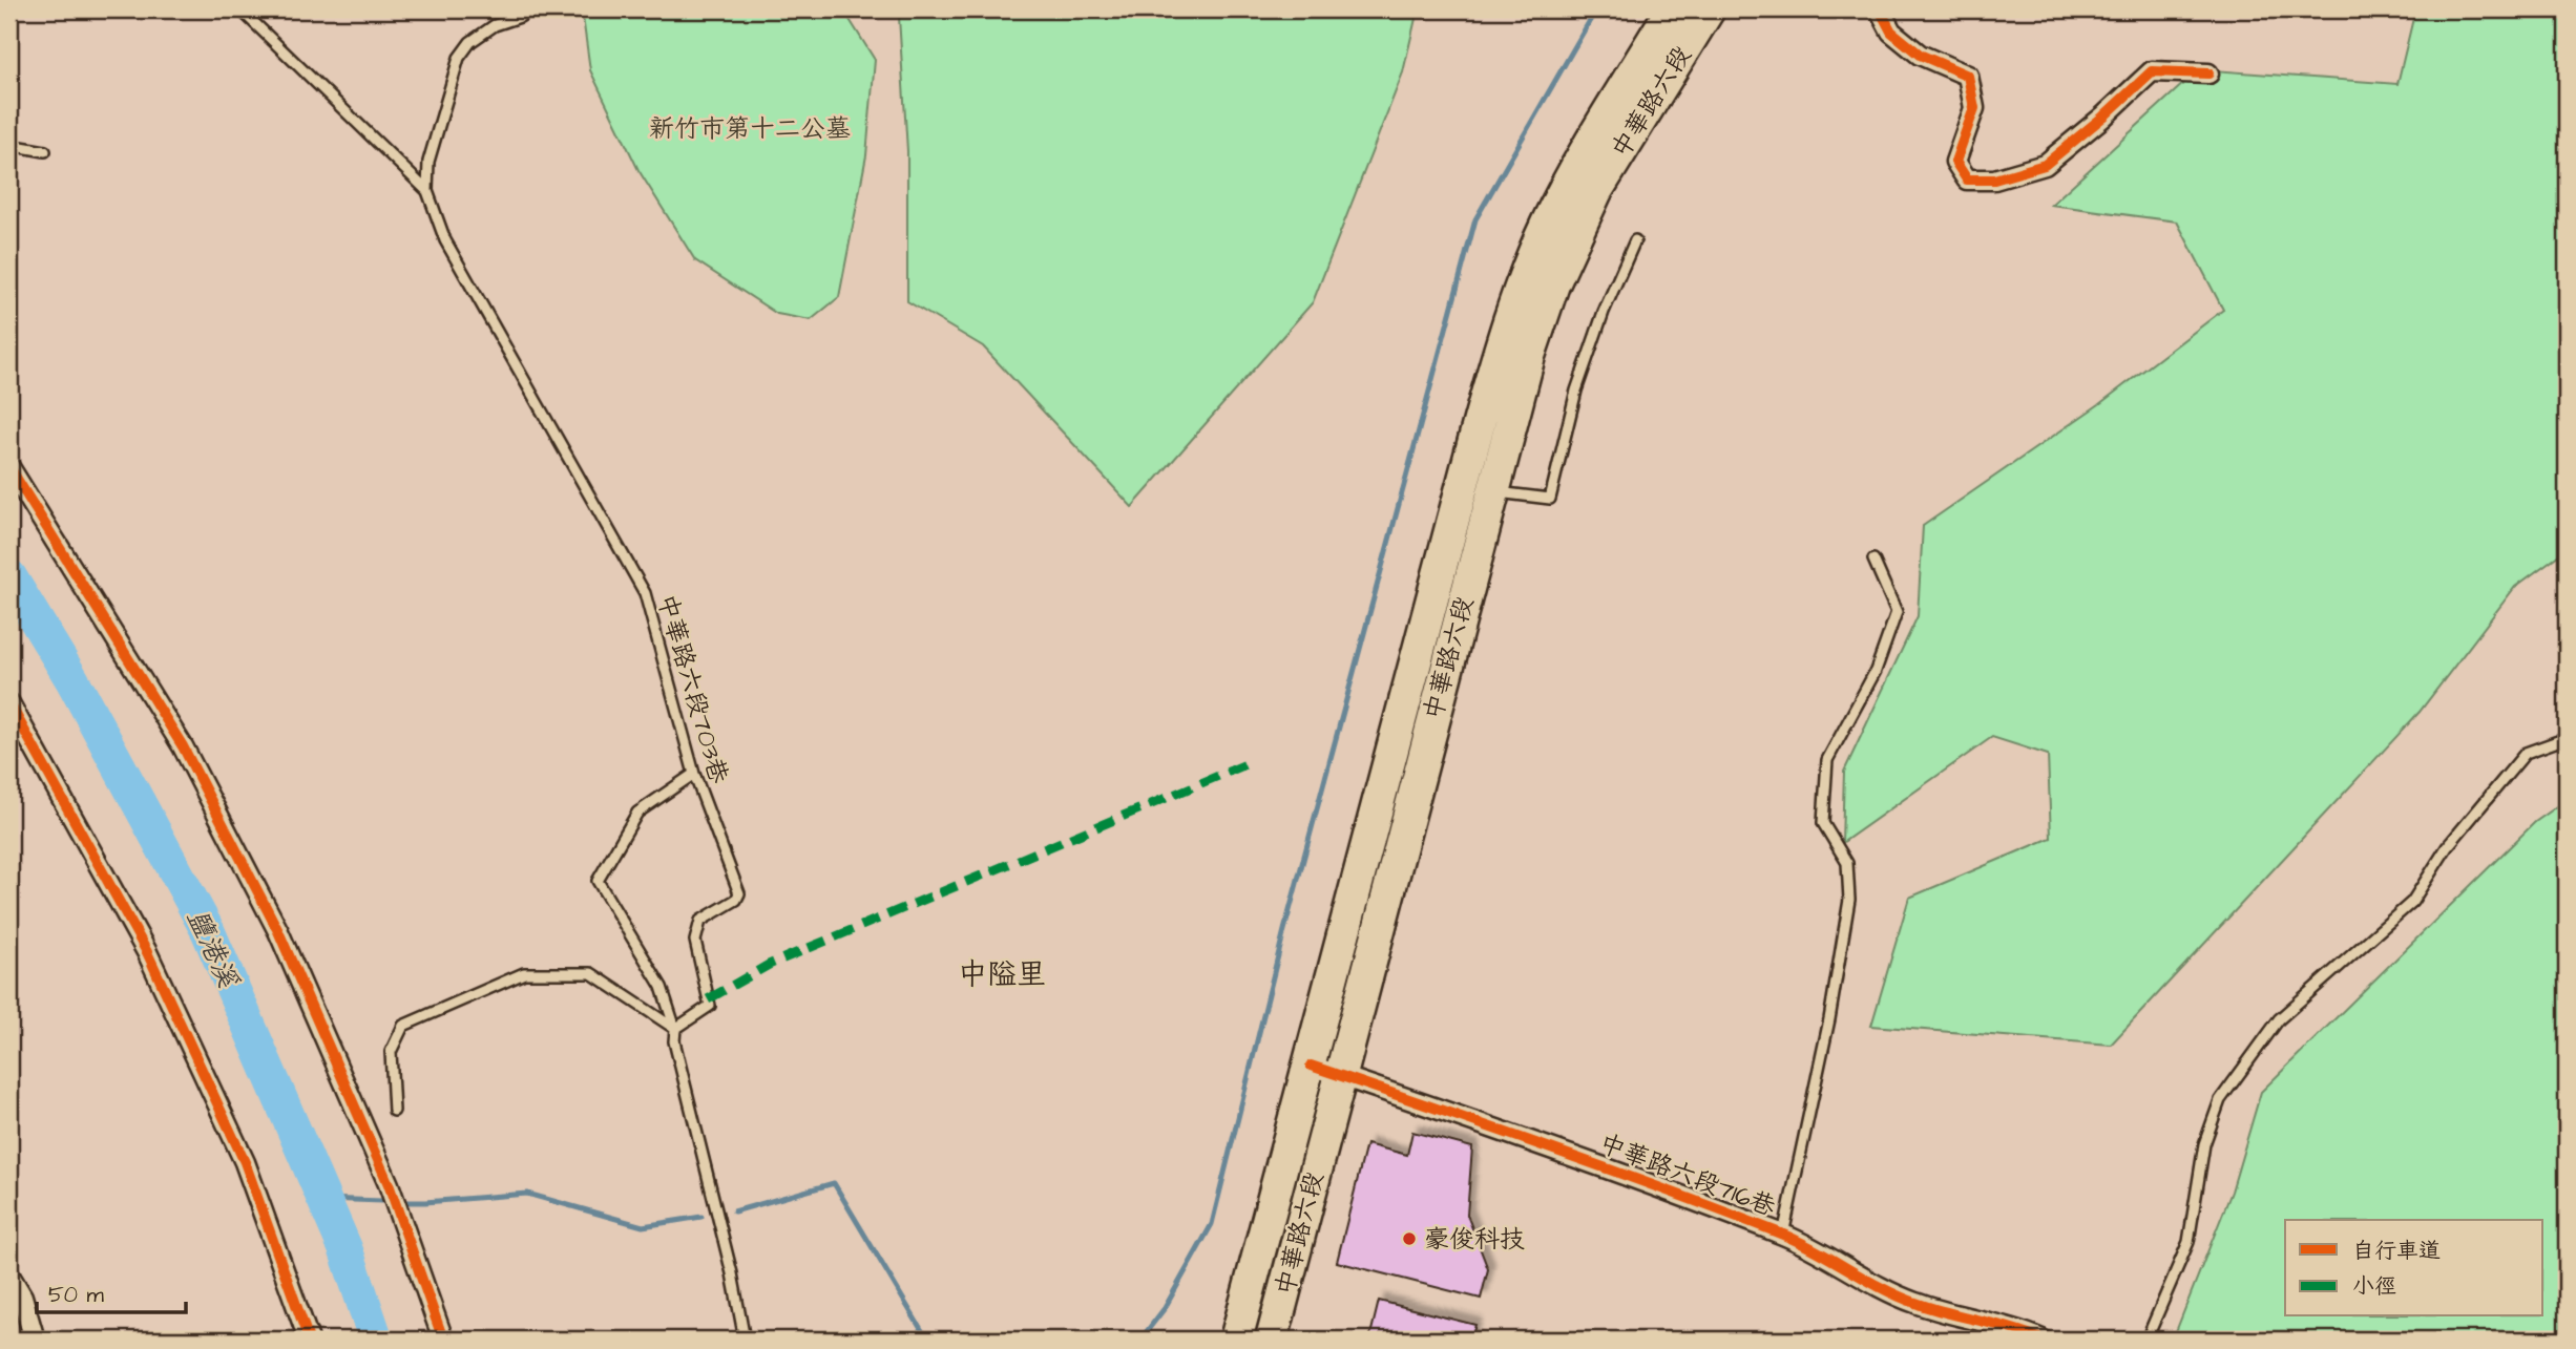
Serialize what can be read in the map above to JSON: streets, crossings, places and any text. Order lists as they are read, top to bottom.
{
  "streets": {
    "main road": ["中華路六段"],
    "street": ["中華路六段716巷"],
    "lane": ["中華路六段703巷"]
  },
  "crossings": [
    ["中華路六段", "中華路六段716巷"]
  ],
  "districts": ["中隘里"],
  "water": ["鹽港溪"],
  "parks": ["新竹市第十二公墓"],
  "places": ["豪俊科技"],
  "legend": ["自行車道", "小徑"],
  "scale_bar": "50 m"
}
